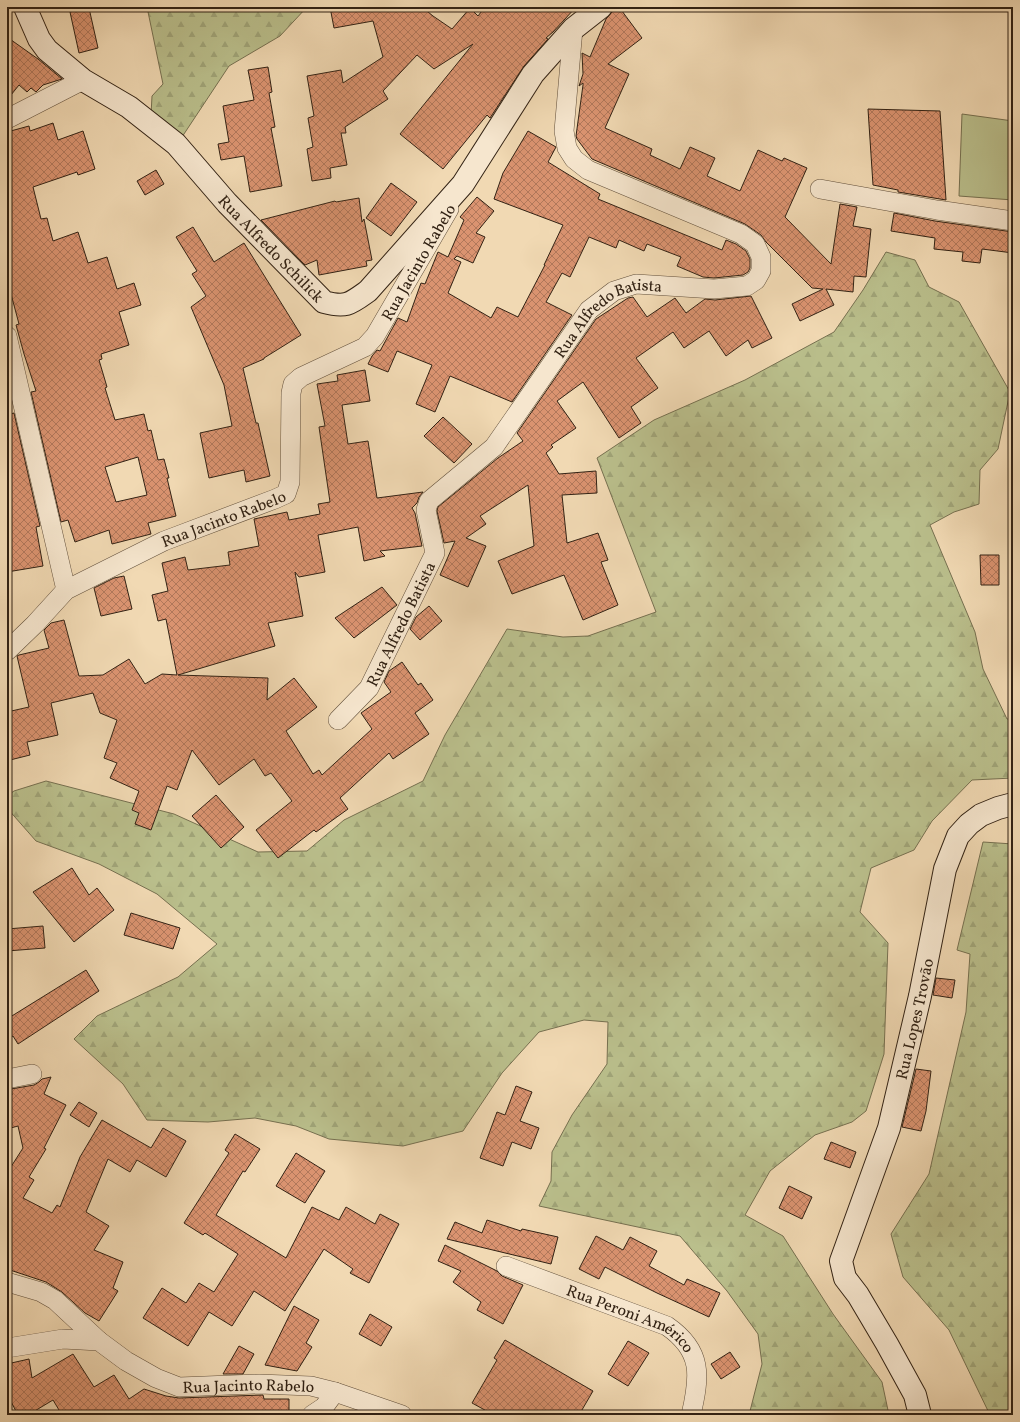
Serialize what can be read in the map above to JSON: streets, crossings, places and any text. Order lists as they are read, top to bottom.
{
  "streets": {
    "street": [
      "Rua Alfredo Schilick",
      "Rua Jacinto Rabelo",
      "Rua Alfredo Batista",
      "Rua Lopes Trovão",
      "Rua Peroni Américo"
    ]
  },
  "crossings": [
    ["Rua Alfredo Schilick", "Rua Jacinto Rabelo"],
    ["Rua Alfredo Schilick", "Rua Alfredo Batista"]
  ]
}
